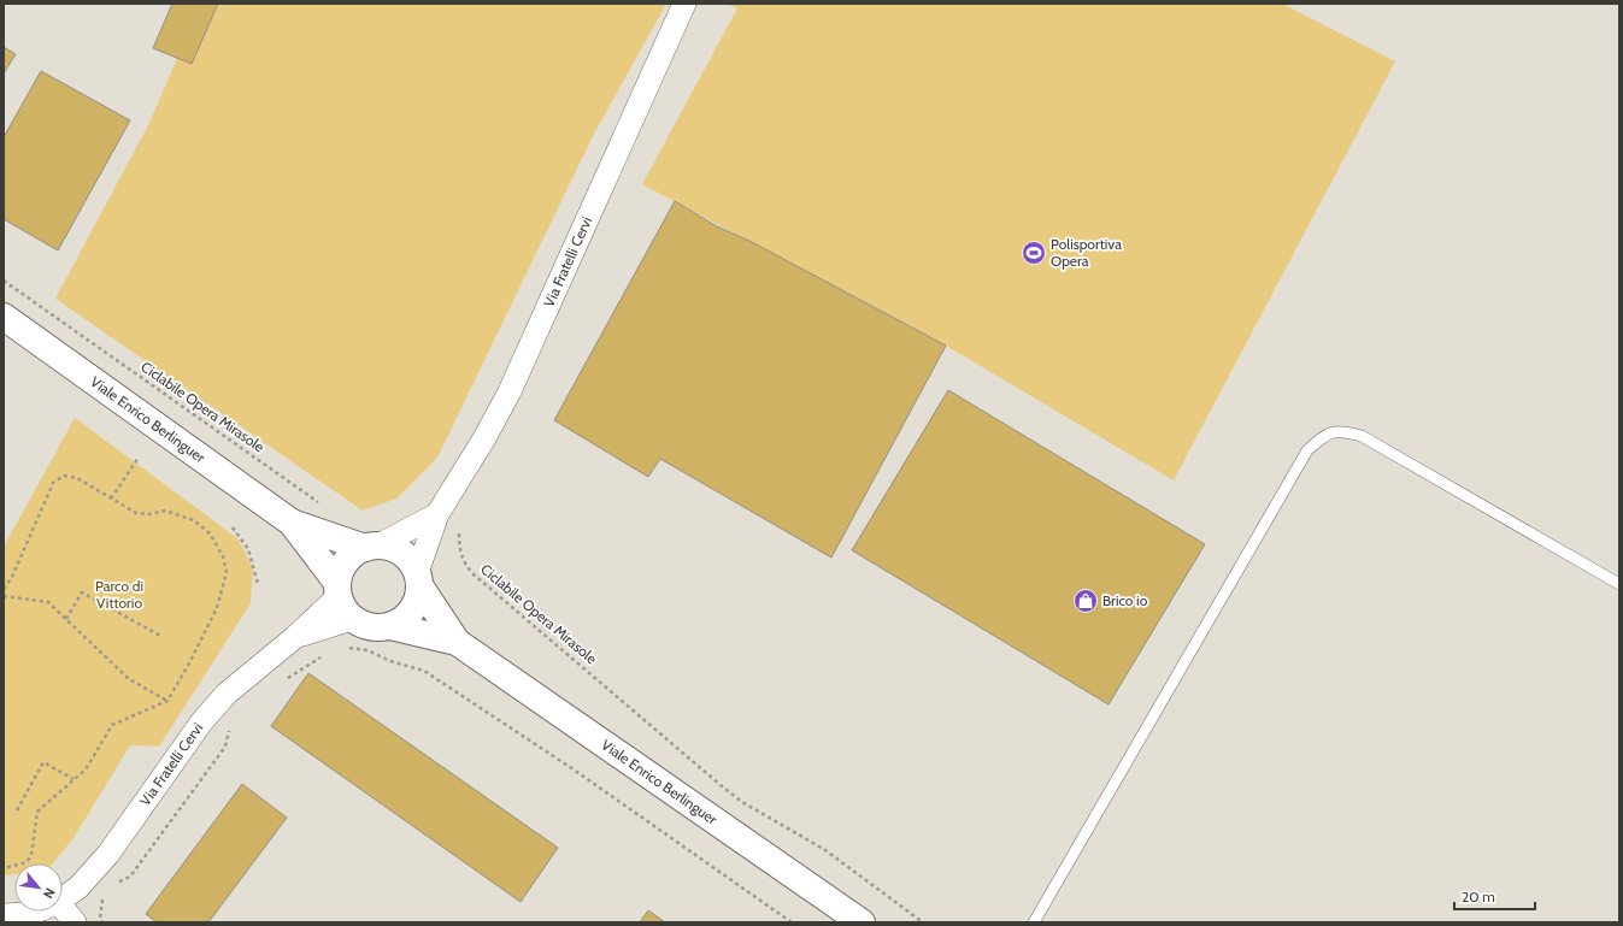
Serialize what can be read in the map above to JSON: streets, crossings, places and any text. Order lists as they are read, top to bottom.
{
  "streets": {
    "street": ["Via Fratelli Cervi", "Viale Enrico Berlinguer"],
    "path": ["Ciclabile Opera Mirasole"]
  },
  "crossings": [
    ["Via Fratelli Cervi", "Ciclabile Opera Mirasole"],
    ["Via Fratelli Cervi", "Viale Enrico Berlinguer"]
  ],
  "parks": ["Parco di Vittorio"],
  "places": {
    "sports": ["Polisportiva Opera"],
    "shop": ["Brico io"]
  },
  "scale_bar": "20 m",
  "north": "bottom right"
}
